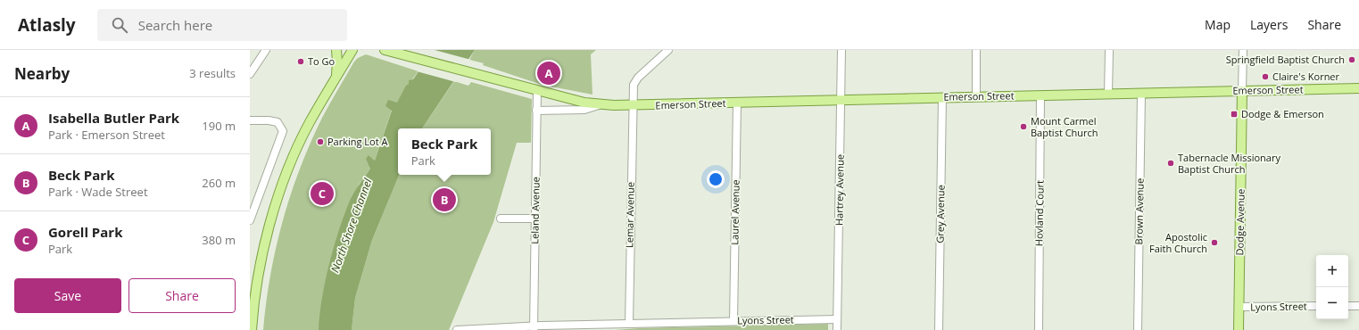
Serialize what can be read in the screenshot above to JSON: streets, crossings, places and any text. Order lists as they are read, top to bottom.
{
  "streets": {
    "main road": ["Emerson Street", "Dodge Avenue"],
    "street": [
      "Hartrey Avenue",
      "Leland Avenue",
      "Brown Avenue",
      "Laurel Avenue",
      "Hovland Court",
      "Grey Avenue",
      "Lemar Avenue",
      "Lyons Street"
    ]
  },
  "crossings": [
    ["Emerson Street", "Hartrey Avenue"],
    ["Emerson Street", "Leland Avenue"],
    ["Emerson Street", "Brown Avenue"],
    ["Emerson Street", "Laurel Avenue"],
    ["Emerson Street", "Hovland Court"],
    ["Emerson Street", "Grey Avenue"],
    ["Emerson Street", "Lemar Avenue"],
    ["Emerson Street", "Dodge Avenue"],
    ["Hartrey Avenue", "Lyons Street"],
    ["Leland Avenue", "Lyons Street"],
    ["Laurel Avenue", "Lyons Street"],
    ["Lemar Avenue", "Lyons Street"],
    ["Dodge Avenue", "Lyons Street"]
  ],
  "water": ["North Shore Channel"],
  "places": {
    "other": [
      "Springfield Baptist Church",
      "To Go",
      "Claire's Korner",
      "Mount Carmel Baptist Church",
      "Parking Lot A",
      "Tabernacle Missionary Baptist Church",
      "Apostolic Faith Church"
    ],
    "transit": ["Dodge & Emerson"]
  },
  "page": {
    "header": "Atlasly",
    "search": "Search here",
    "nav": ["Map", "Layers", "Share"],
    "heading": ["Nearby", "3 results"],
    "pins": ["A", "C", "B"],
    "list": [
      {
        "mark": "A",
        "name": "Isabella Butler Park",
        "note": "Park · Emerson Street",
        "value": "190 m"
      },
      {
        "mark": "B",
        "name": "Beck Park",
        "note": "Park · Wade Street",
        "value": "260 m"
      },
      {
        "mark": "C",
        "name": "Gorell Park",
        "note": "Park",
        "value": "380 m"
      }
    ],
    "popup": ["Beck Park", "Park"],
    "map_buttons": ["+", "−"],
    "buttons": ["Save", "Share"]
  }
}
